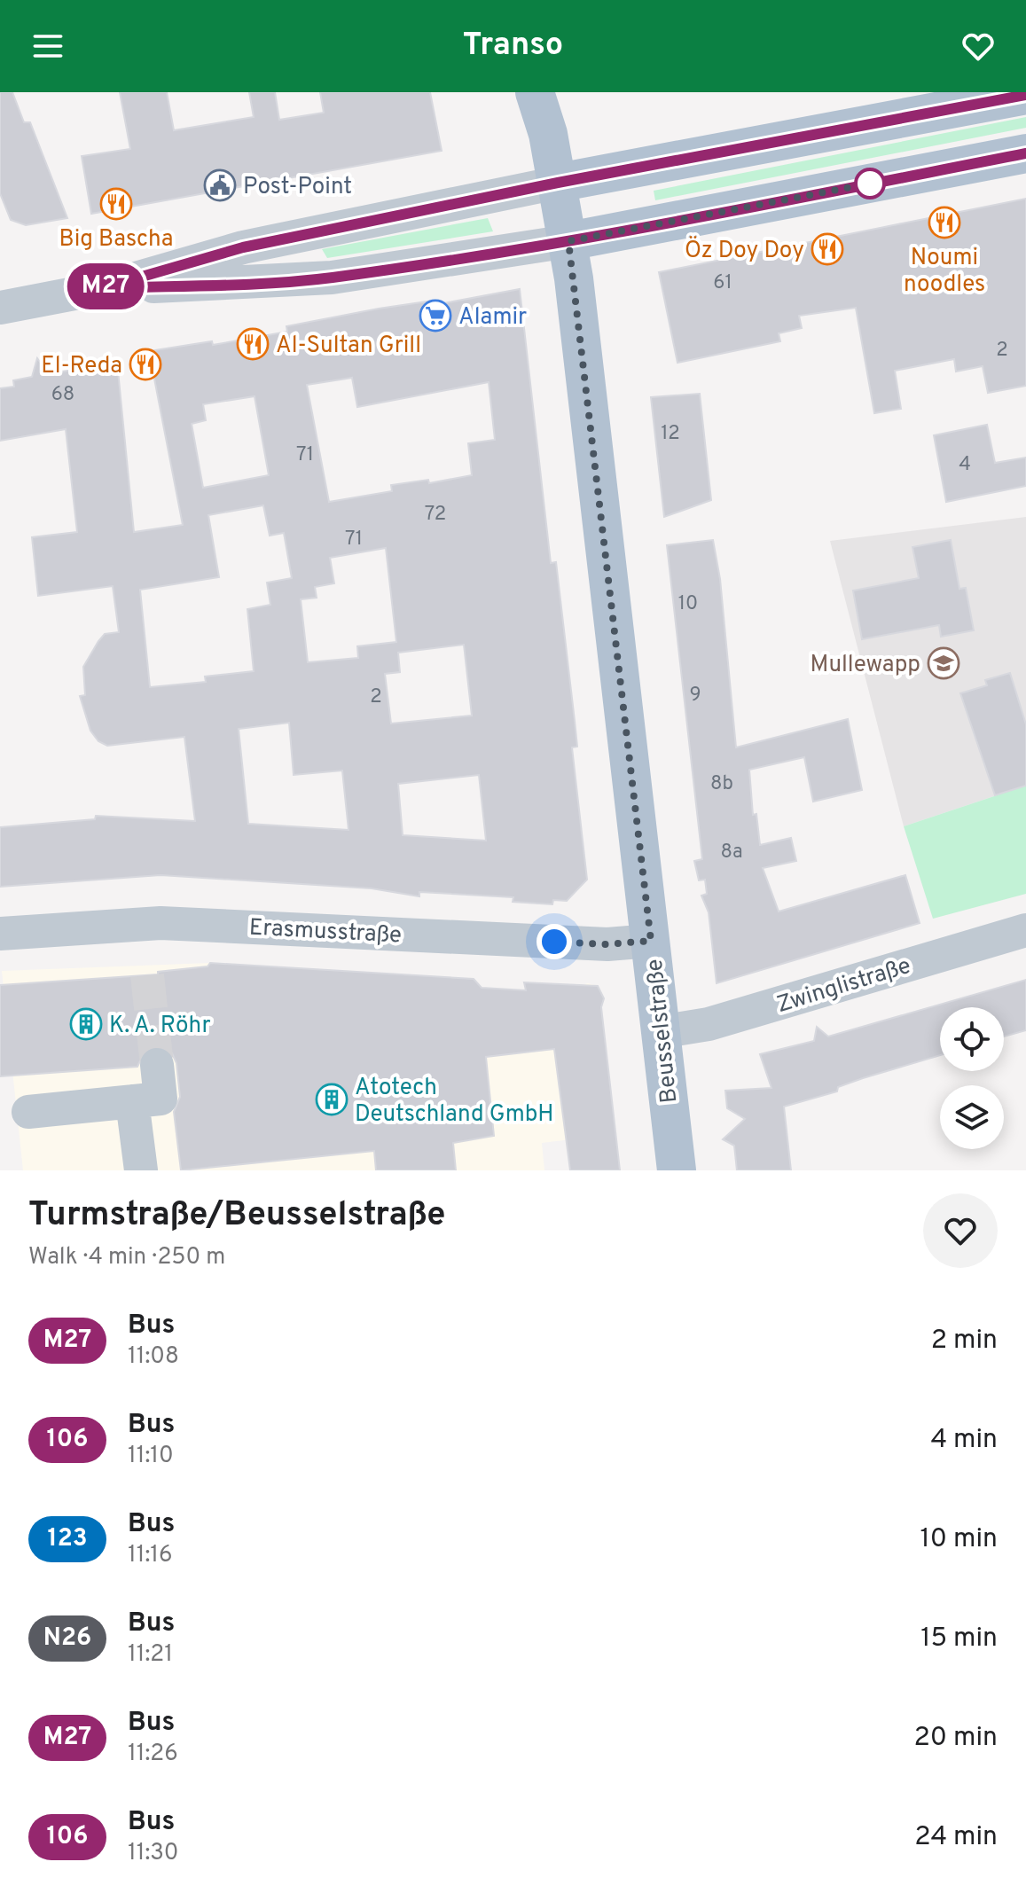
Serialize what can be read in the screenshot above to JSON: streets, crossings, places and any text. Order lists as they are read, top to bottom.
{
  "streets": {
    "main road": ["Beusselstraße"],
    "street": ["Erasmusstraße", "Zwinglistraße"]
  },
  "crossings": [
    ["Erasmusstraße", "Beusselstraße"],
    ["Zwinglistraße", "Beusselstraße"]
  ],
  "places": {
    "public building": ["Post-Point"],
    "restaurant": [
      "Big Bascha",
      "Noumi noodles",
      "Öz Doy Doy",
      "Al-Sultan Grill",
      "El-Reda"
    ],
    "supermarket": ["Alamir"],
    "school or university": ["Mullewapp"],
    "building": ["K. A. Röhr", "Atotech Deutschland GmbH"]
  },
  "lines": ["bus line M27"],
  "house_numbers": [
    "61",
    "2",
    "68",
    "12",
    "71",
    "4",
    "72",
    "71",
    "10",
    "9",
    "2",
    "8b",
    "8a"
  ],
  "page": {
    "header": "Transo",
    "on_map": "M27",
    "heading": ["Turmstraße/Beusselstraße", "Walk · 4 min · 250 m"],
    "list": [
      {
        "mark": "M27",
        "name": "Bus",
        "note": "11:08",
        "value": "2 min"
      },
      {
        "mark": "106",
        "name": "Bus",
        "note": "11:10",
        "value": "4 min"
      },
      {
        "mark": "123",
        "name": "Bus",
        "note": "11:16",
        "value": "10 min"
      },
      {
        "mark": "N26",
        "name": "Bus",
        "note": "11:21",
        "value": "15 min"
      },
      {
        "mark": "M27",
        "name": "Bus",
        "note": "11:26",
        "value": "20 min"
      },
      {
        "mark": "106",
        "name": "Bus",
        "note": "11:30",
        "value": "24 min"
      }
    ]
  }
}
